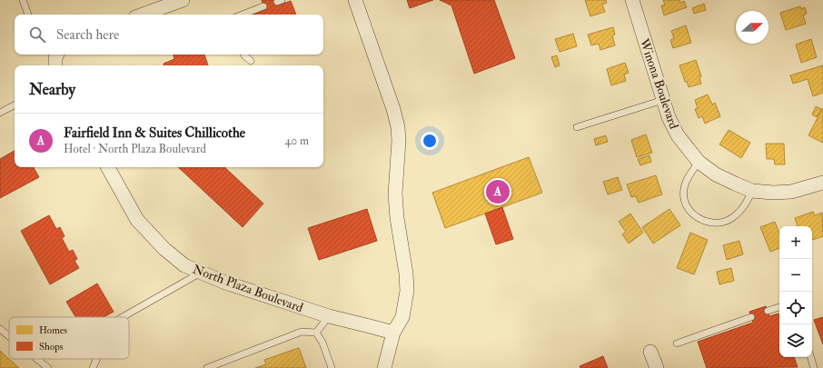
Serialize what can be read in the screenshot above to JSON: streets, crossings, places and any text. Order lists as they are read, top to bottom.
{
  "streets": {
    "street": ["Winona Boulevard", "North Plaza Boulevard"]
  },
  "legend": ["Homes", "Shops"],
  "north": "right",
  "page": {
    "search": "Search here",
    "heading": "Nearby",
    "list": [
      {
        "mark": "A",
        "name": "Fairfield Inn & Suites Chillicothe",
        "note": "Hotel · North Plaza Boulevard",
        "value": "40 m"
      }
    ],
    "pins": "A",
    "map_buttons": ["+", "−"]
  }
}
